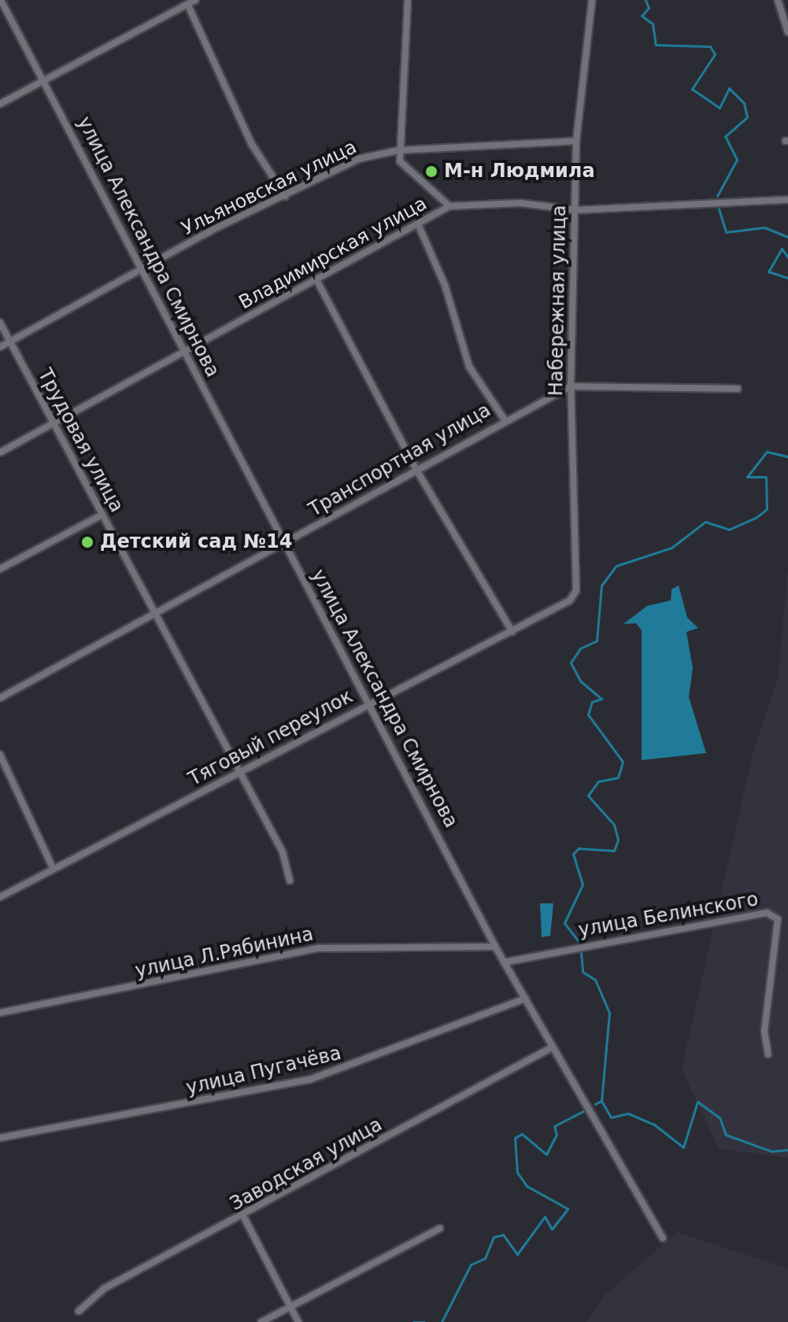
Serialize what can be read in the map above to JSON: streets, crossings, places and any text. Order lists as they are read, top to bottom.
{
  "streets": {
    "street": [
      "Ульяновская улица",
      "улица Александра Смирнова",
      "Владимирская улица",
      "Набережная улица",
      "Трудовая улица",
      "Транспортная улица",
      "Тяговый переулок",
      "улица Белинского",
      "улица Л.Рябинина",
      "улица Пугачёва",
      "Заводская улица"
    ]
  },
  "crossings": [
    ["Ульяновская улица", "улица Александра Смирнова"],
    ["Ульяновская улица", "Набережная улица"],
    ["Ульяновская улица", "Трудовая улица"],
    ["улица Александра Смирнова", "Владимирская улица"],
    ["улица Александра Смирнова", "Транспортная улица"],
    ["улица Александра Смирнова", "Тяговый переулок"],
    ["улица Александра Смирнова", "улица Белинского"],
    ["улица Александра Смирнова", "улица Л.Рябинина"],
    ["улица Александра Смирнова", "улица Пугачёва"],
    ["улица Александра Смирнова", "Заводская улица"],
    ["Владимирская улица", "Набережная улица"],
    ["Владимирская улица", "Трудовая улица"],
    ["Набережная улица", "Транспортная улица"],
    ["Набережная улица", "Тяговый переулок"],
    ["Трудовая улица", "Транспортная улица"],
    ["Трудовая улица", "Тяговый переулок"]
  ],
  "places": ["М-н Людмила", "Детский сад №14"]
}
